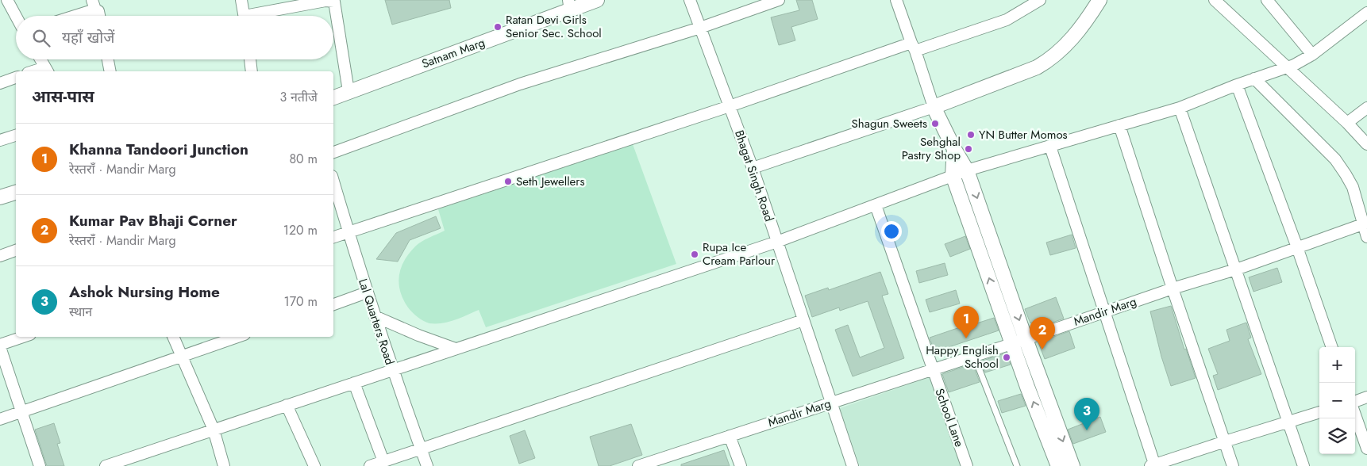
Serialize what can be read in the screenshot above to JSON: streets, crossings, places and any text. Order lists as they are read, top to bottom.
{
  "streets": {
    "street": [
      "Satnam Marg",
      "Bhagat Singh Road",
      "Mandir Marg",
      "Lal Quarters Road",
      "School Lane"
    ]
  },
  "crossings": [
    ["Bhagat Singh Road", "Mandir Marg"],
    ["Mandir Marg", "School Lane"]
  ],
  "places": [
    "Ratan Devi Girls Senior Sec. School",
    "Shagun Sweets",
    "YN Butter Momos",
    "Sehghal Pastry Shop",
    "Seth Jewellers",
    "Rupa Ice Cream Parlour",
    "Happy English School"
  ],
  "page": {
    "search": "यहाँ खोजें",
    "heading": ["आस-पास", "3 नतीजे"],
    "list": [
      {
        "mark": "1",
        "name": "Khanna Tandoori Junction",
        "note": "रेस्तराँ · Mandir Marg",
        "value": "80 m"
      },
      {
        "mark": "2",
        "name": "Kumar Pav Bhaji Corner",
        "note": "रेस्तराँ · Mandir Marg",
        "value": "120 m"
      },
      {
        "mark": "3",
        "name": "Ashok Nursing Home",
        "note": "स्थान",
        "value": "170 m"
      }
    ],
    "pins": ["1", "2", "3"],
    "map_buttons": ["+", "−"]
  }
}
